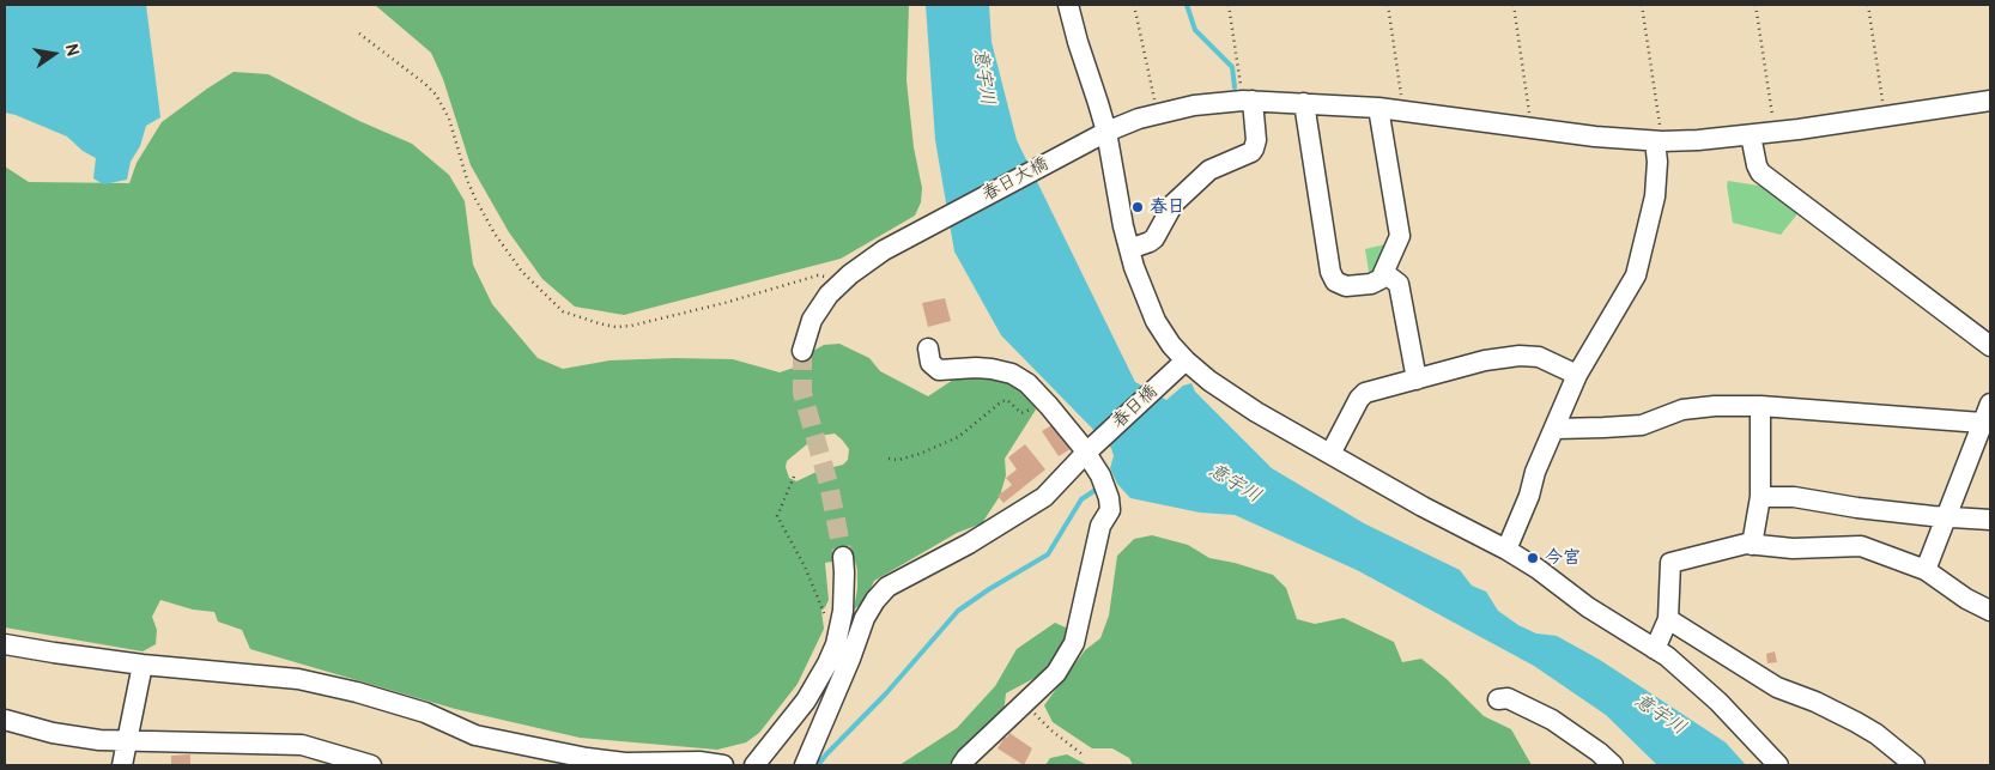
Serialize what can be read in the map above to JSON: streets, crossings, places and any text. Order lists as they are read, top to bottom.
{
  "streets": {
    "street": ["春日大橋", "春日橋"]
  },
  "water": ["意宇川"],
  "places": ["春日", "今宮"],
  "north": "right"
}
